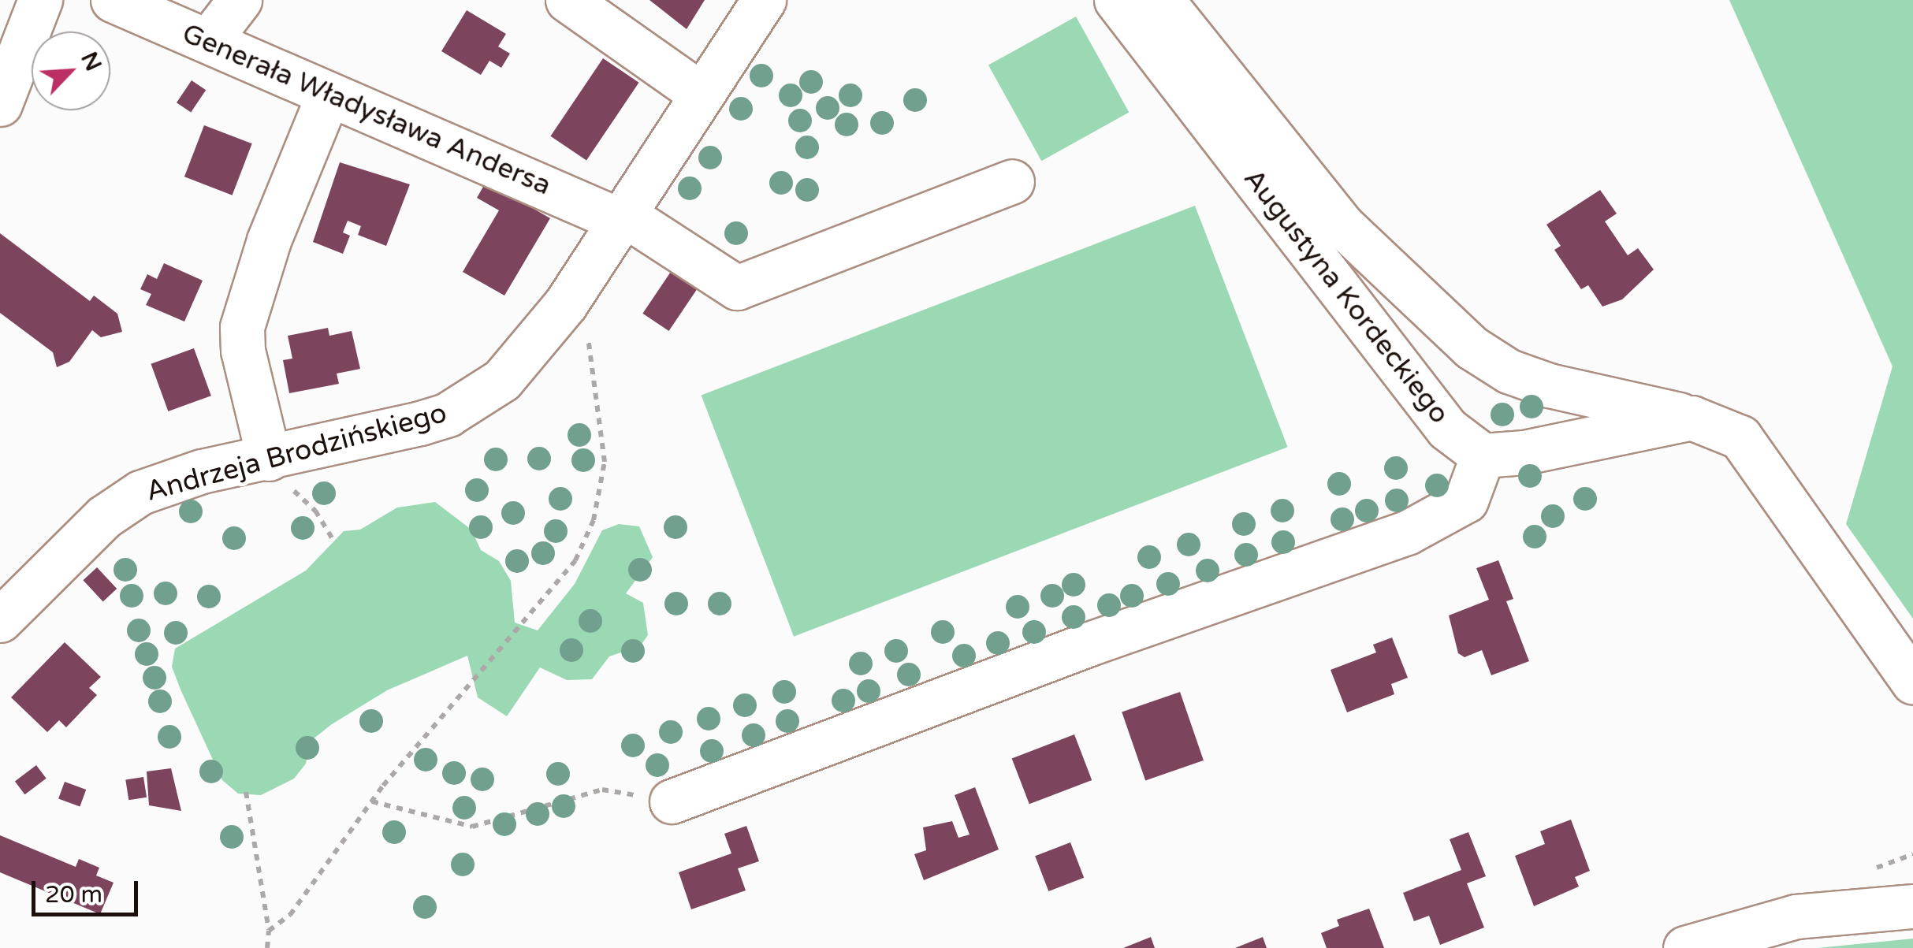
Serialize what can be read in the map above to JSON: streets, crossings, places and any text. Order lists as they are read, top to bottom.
{
  "streets": {
    "street": ["Generała Władysława Andersa", "Augustyna Kordeckiego", "Andrzeja Brodzińskiego"]
  },
  "crossings": [
    ["Generała Władysława Andersa", "Andrzeja Brodzińskiego"]
  ],
  "scale_bar": "20 m",
  "north": "top right"
}
